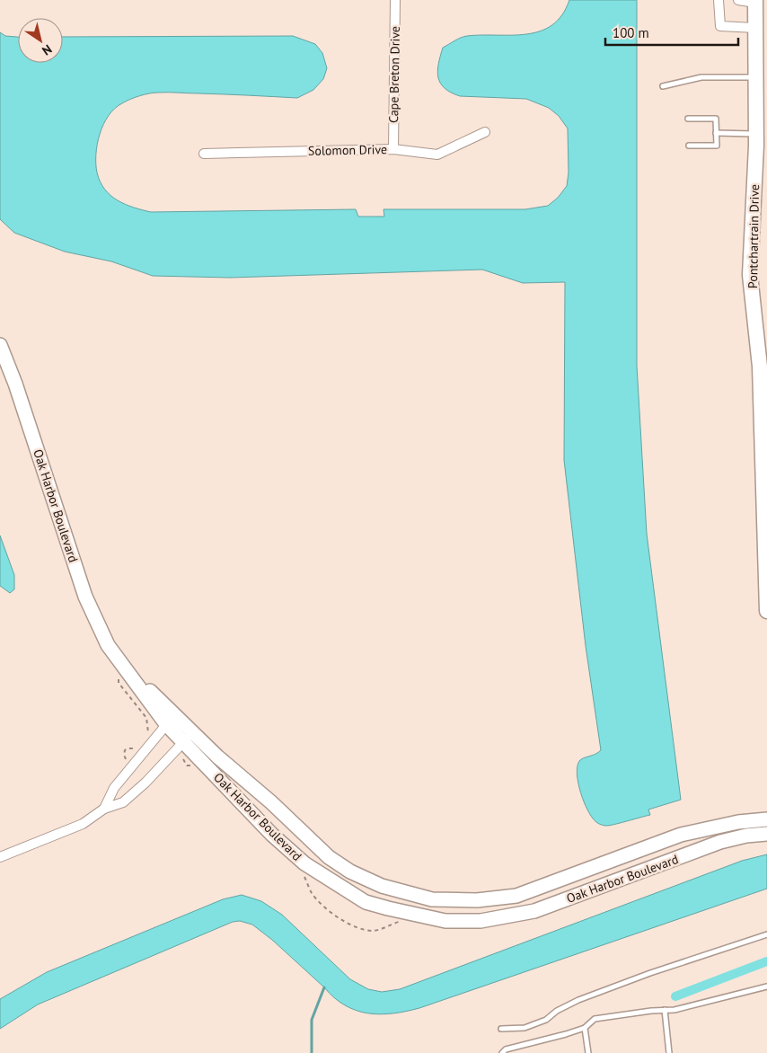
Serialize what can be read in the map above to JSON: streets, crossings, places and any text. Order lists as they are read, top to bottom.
{
  "streets": {
    "main road": ["Pontchartrain Drive"],
    "street": ["Cape Breton Drive", "Solomon Drive", "Oak Harbor Boulevard"]
  },
  "crossings": [
    ["Cape Breton Drive", "Solomon Drive"]
  ],
  "scale_bar": "100 m",
  "north": "bottom right"
}
